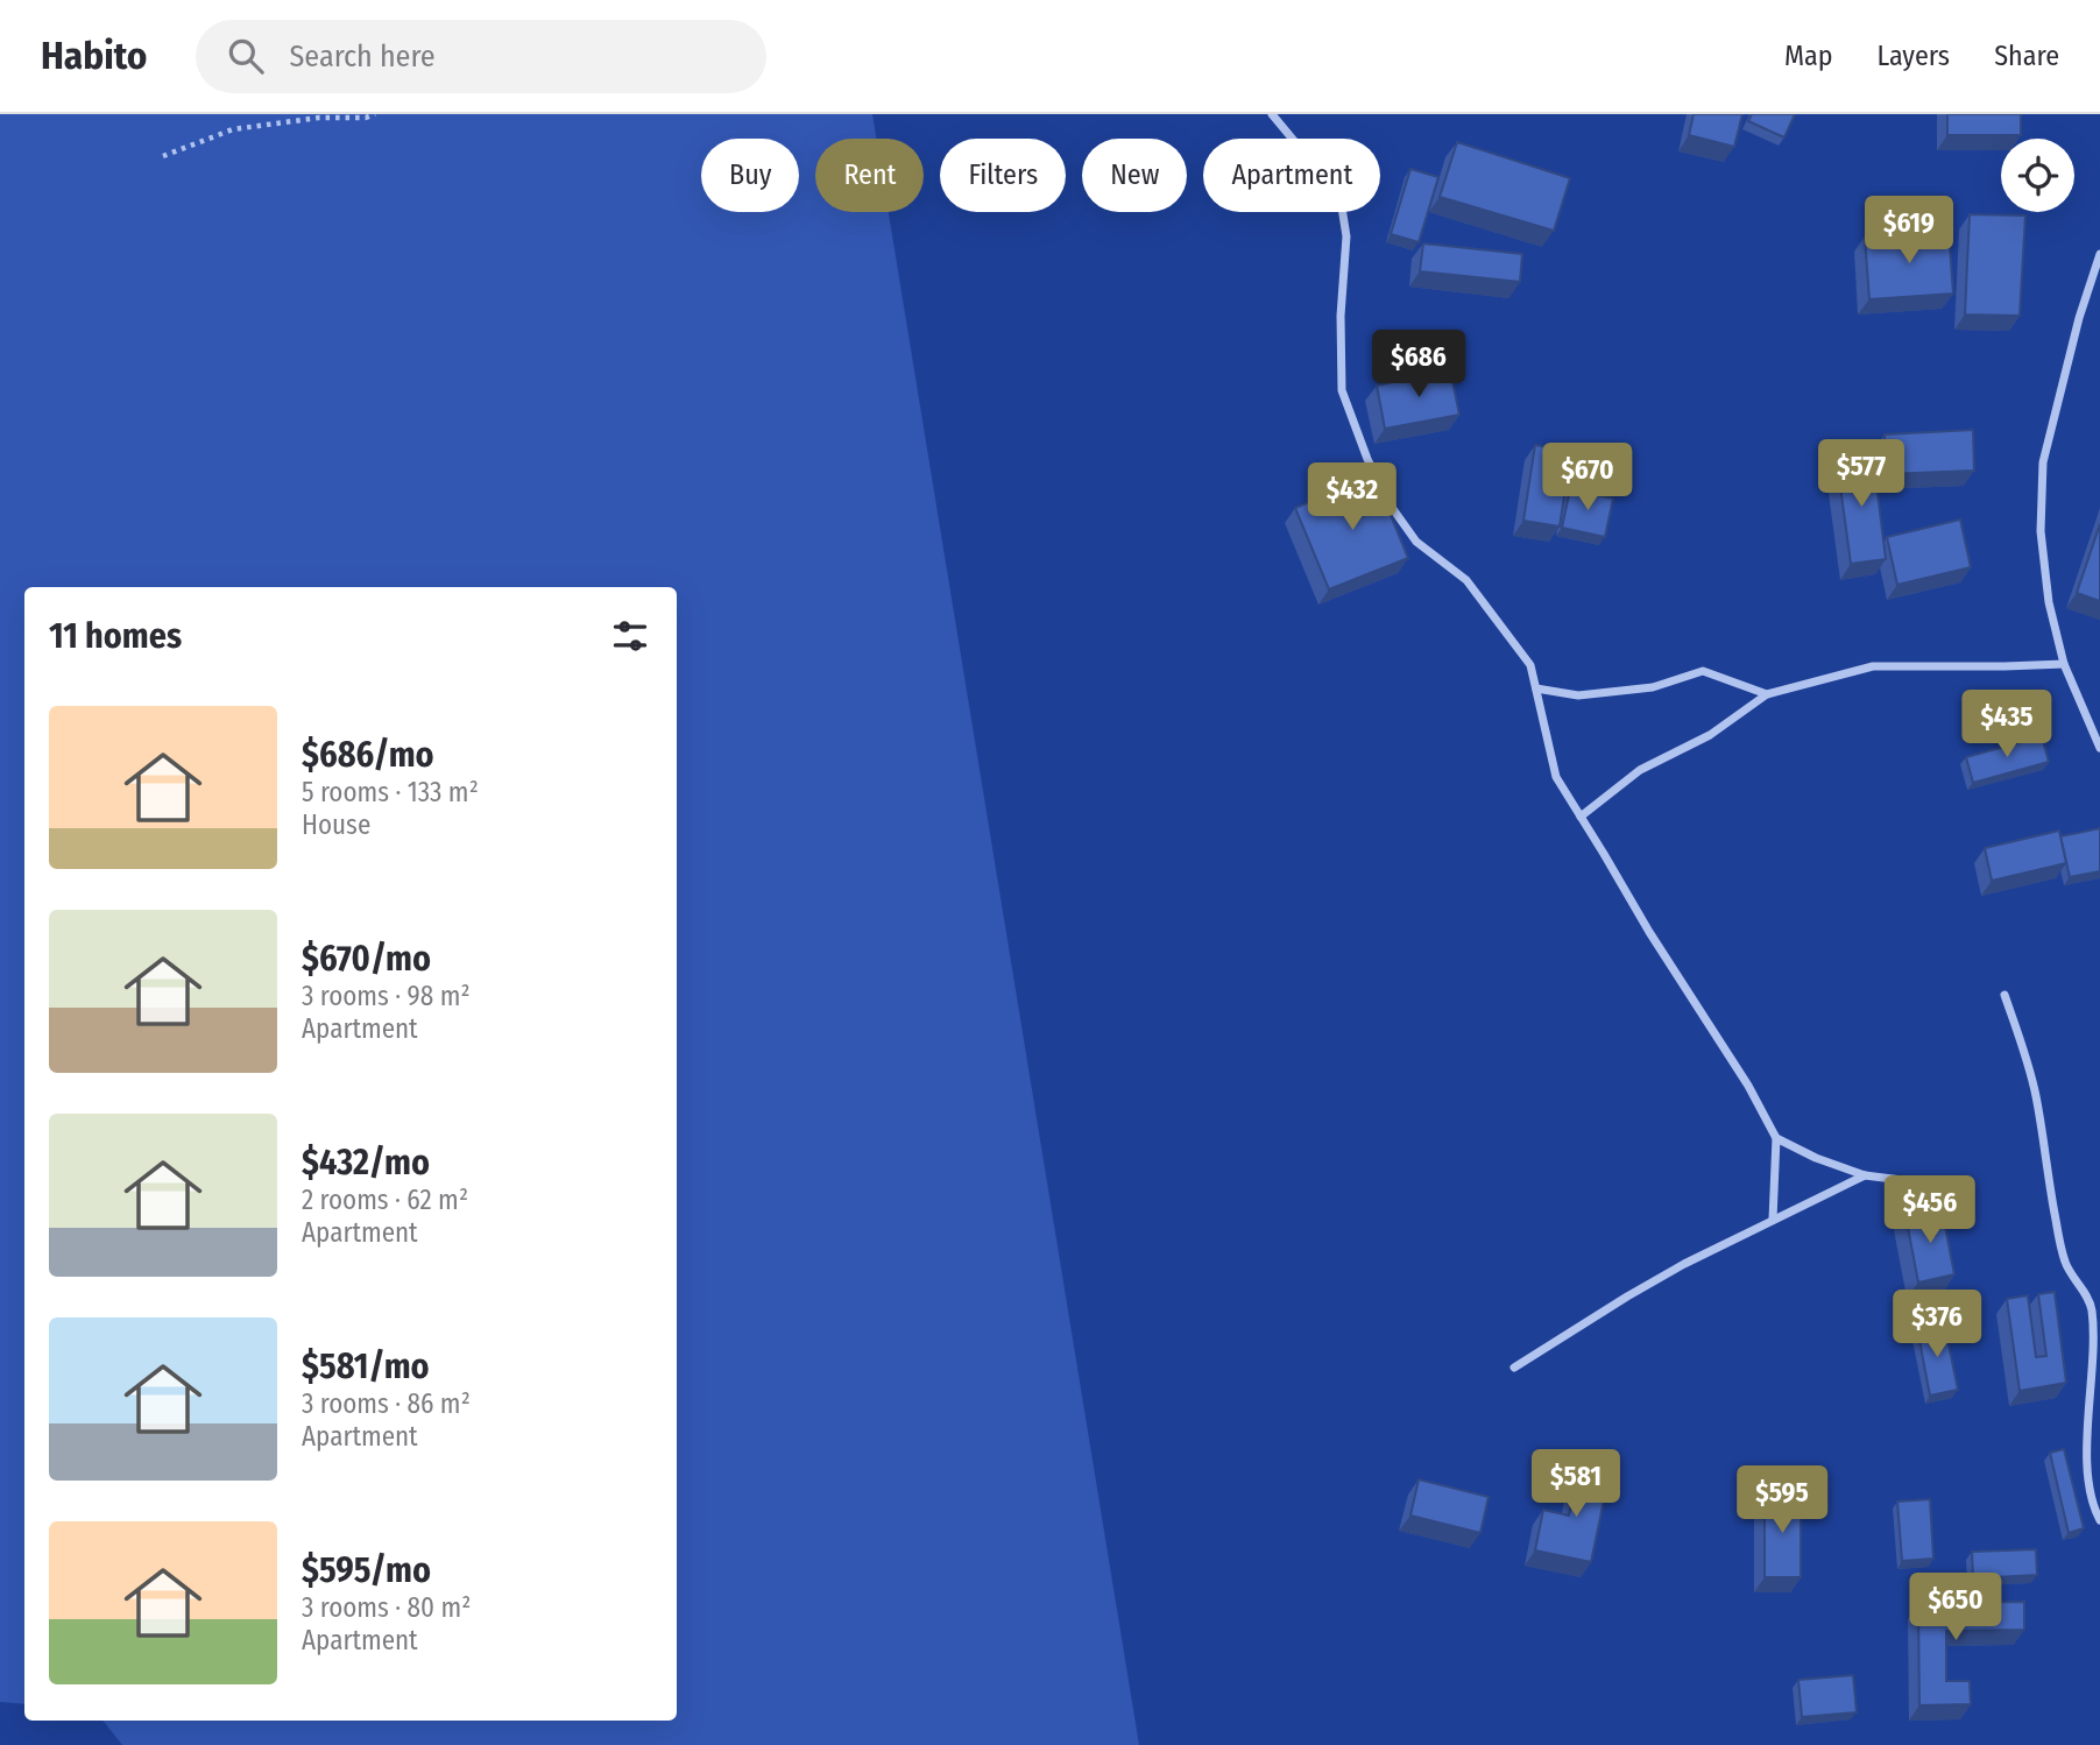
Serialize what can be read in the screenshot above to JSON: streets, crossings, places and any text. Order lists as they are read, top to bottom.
{
  "page": {
    "header": "Habito",
    "search": "Search here",
    "nav": ["Map", "Layers", "Share"],
    "chip": [
      "Buy",
      "Rent",
      "Filters",
      "New",
      "Apartment"
    ],
    "price": [
      "$619",
      "$686",
      "$577",
      "$670",
      "$432",
      "$435",
      "$456",
      "$376",
      "$581",
      "$595",
      "$650"
    ],
    "heading": "11 homes",
    "list": [
      {
        "name": "$686/mo",
        "note": "5 rooms · 133 m² · House"
      },
      {
        "name": "$670/mo",
        "note": "3 rooms · 98 m² · Apartment"
      },
      {
        "name": "$432/mo",
        "note": "2 rooms · 62 m² · Apartment"
      },
      {
        "name": "$581/mo",
        "note": "3 rooms · 86 m² · Apartment"
      },
      {
        "name": "$595/mo",
        "note": "3 rooms · 80 m² · Apartment"
      }
    ]
  }
}
